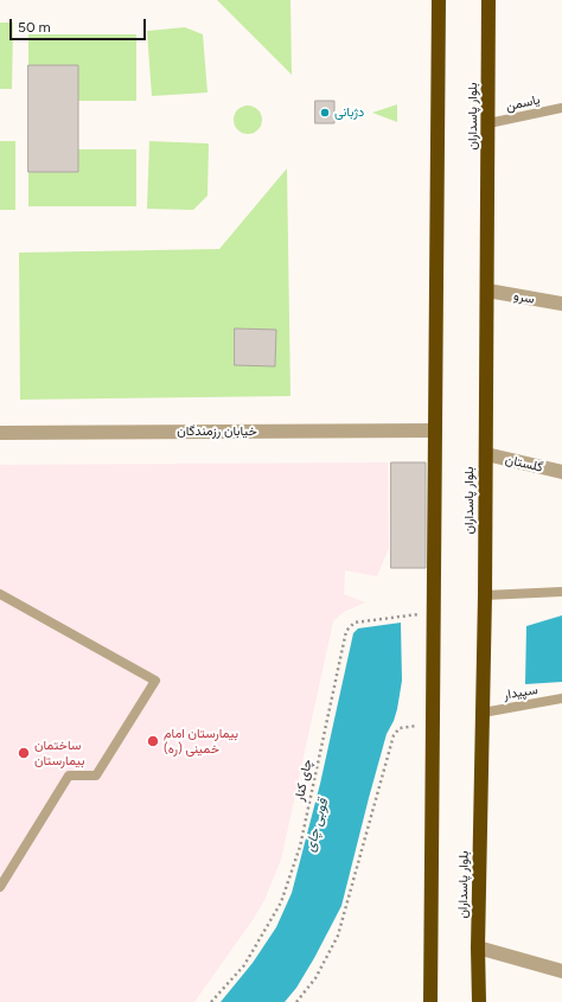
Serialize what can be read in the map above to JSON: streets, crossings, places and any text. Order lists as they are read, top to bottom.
{
  "streets": {
    "highway": ["بلوار پاسداران"],
    "street": ["سرو", "خیابان رزمندگان", "گلستان"],
    "lane": ["یاسمن", "سپیدار"],
    "path": ["چای کنار"]
  },
  "crossings": [
    ["یاسمن", "بلوار پاسداران"],
    ["بلوار پاسداران", "سرو"],
    ["بلوار پاسداران", "گلستان"],
    ["بلوار پاسداران", "سپیدار"]
  ],
  "water": ["قوبی چای"],
  "places": ["دژبانی", "بیمارستان امام خمینی (ره)", "ساختمان بیمارستان"],
  "scale_bar": "50 m"
}
